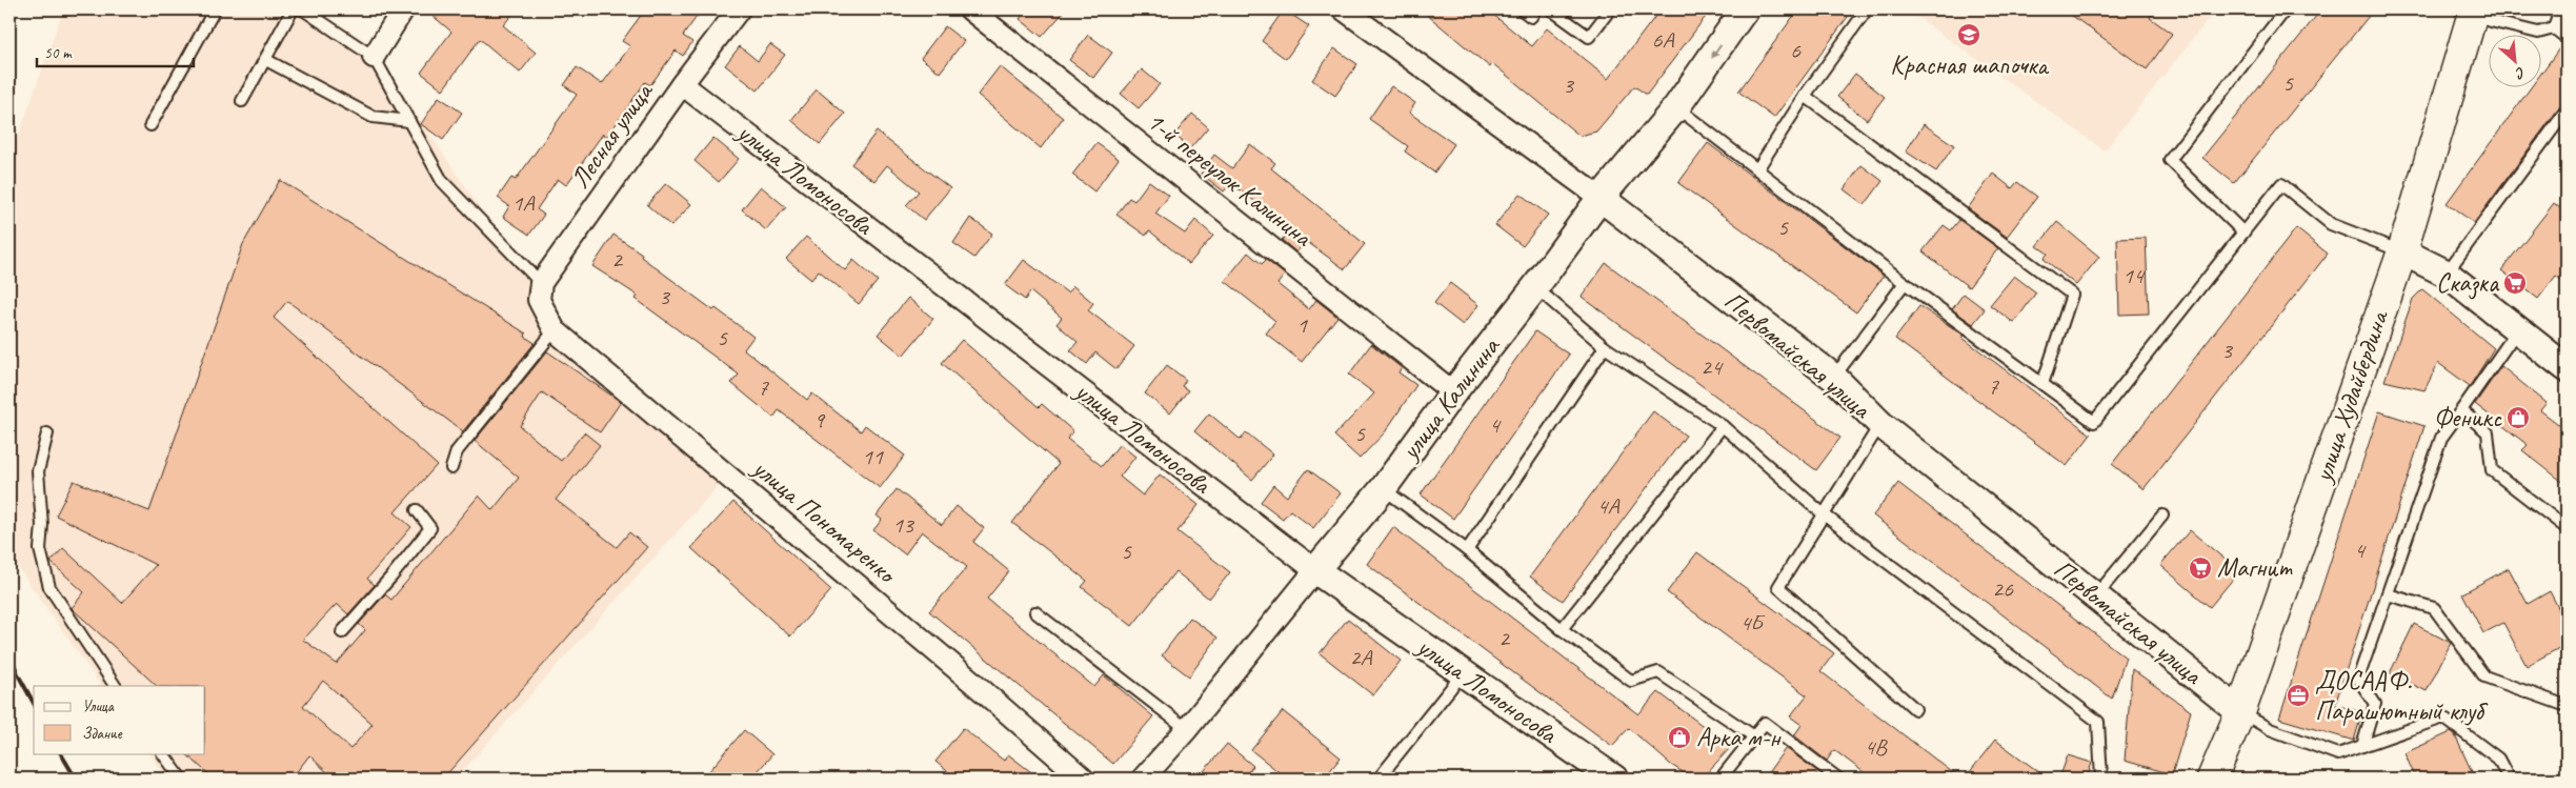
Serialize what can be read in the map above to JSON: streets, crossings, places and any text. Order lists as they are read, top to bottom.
{
  "streets": {
    "main road": ["улица Худайбердина"],
    "street": [
      "Лесная улица",
      "улица Ломоносова",
      "1-й переулок Калинина",
      "Первомайская улица",
      "улица Калинина",
      "улица Пономаренко"
    ]
  },
  "crossings": [
    ["Лесная улица", "улица Ломоносова"],
    ["Лесная улица", "улица Пономаренко"],
    ["улица Ломоносова", "улица Калинина"],
    ["1-й переулок Калинина", "улица Калинина"],
    ["Первомайская улица", "улица Худайбердина"],
    ["Первомайская улица", "улица Калинина"]
  ],
  "places": {
    "school or university": ["Красная шапочка"],
    "supermarket": ["Сказка", "Магнит"],
    "shop": ["Феникс", "Арка м-н"],
    "office": ["ДОСААФ. Парашютный клуб"]
  },
  "house_numbers": [
    "6А",
    "6",
    "5",
    "3",
    "1А",
    "5",
    "2",
    "14",
    "3",
    "1",
    "5",
    "3",
    "24",
    "7",
    "7",
    "9",
    "4",
    "5",
    "11",
    "4А",
    "13",
    "4",
    "5",
    "26",
    "4Б",
    "2",
    "2А",
    "4В"
  ],
  "legend": ["Улица", "Здание"],
  "scale_bar": "50 m",
  "north": "bottom right"
}
